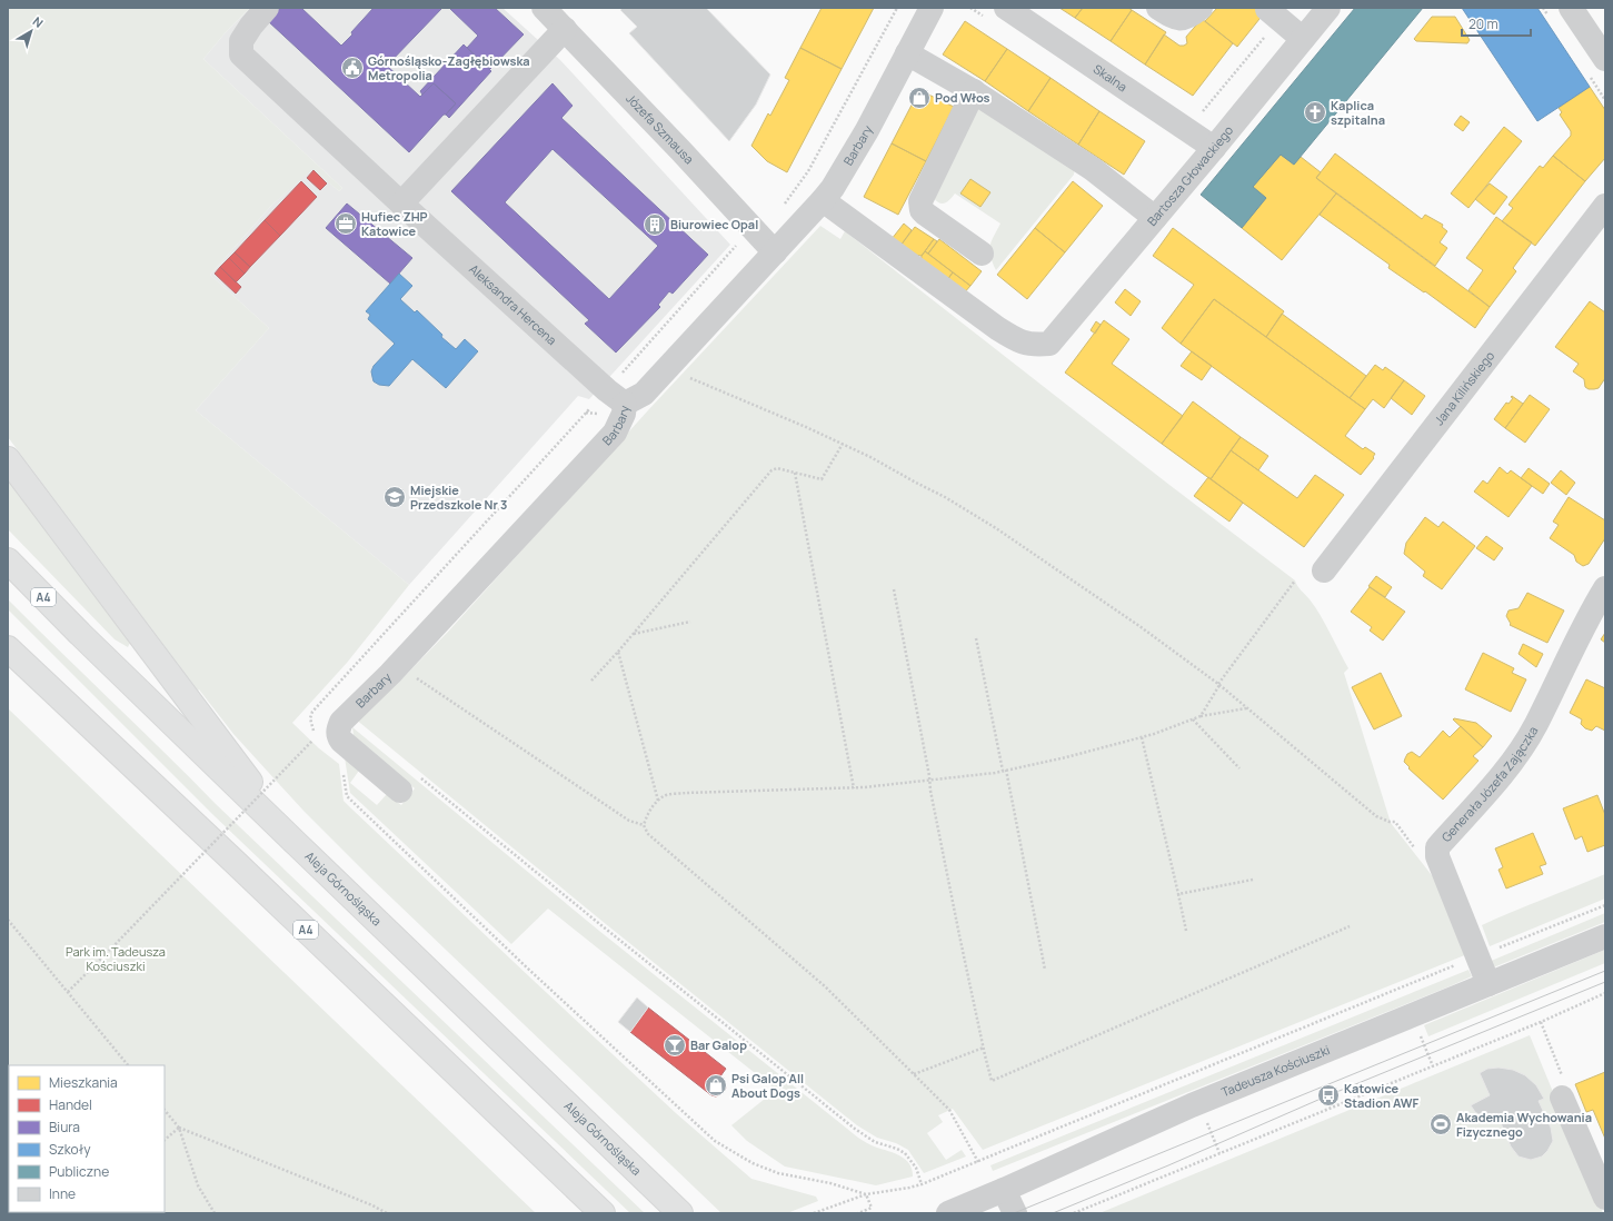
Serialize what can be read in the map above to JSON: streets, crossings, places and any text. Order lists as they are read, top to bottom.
{
  "streets": {
    "highway": ["A4", "Aleja Górnośląska"],
    "street": [
      "Skalna",
      "Józefa Szmausa",
      "Barbary",
      "Bartosza Głowackiego",
      "Aleksandra Hercena",
      "Jana Kilińskiego",
      "Generała Józefa Zajączka",
      "Tadeusza Kościuszki"
    ]
  },
  "crossings": [
    ["Skalna", "Bartosza Głowackiego"],
    ["Józefa Szmausa", "Barbary"],
    ["Barbary", "Bartosza Głowackiego"],
    ["Barbary", "Aleksandra Hercena"],
    ["Generała Józefa Zajączka", "Tadeusza Kościuszki"]
  ],
  "parks": ["Park im. Tadeusza Kościuszki"],
  "places": {
    "public building": ["Górnośląsko-Zagłębiowska Metropolia"],
    "shop": ["Pod Włos", "Psi Galop All About Dogs"],
    "church": ["Kaplica szpitalna"],
    "office": ["Hufiec ZHP Katowice"],
    "building": ["Biurowiec Opal"],
    "school or university": ["Miejskie Przedszkole Nr 3"],
    "bar": ["Bar Galop"],
    "bus stop": ["Katowice Stadion AWF"],
    "sports": ["Akademia Wychowania Fizycznego"]
  },
  "legend": [
    "Mieszkania",
    "Handel",
    "Biura",
    "Szkoły",
    "Publiczne",
    "Inne"
  ],
  "scale_bar": "20 m",
  "north": "top right"
}
